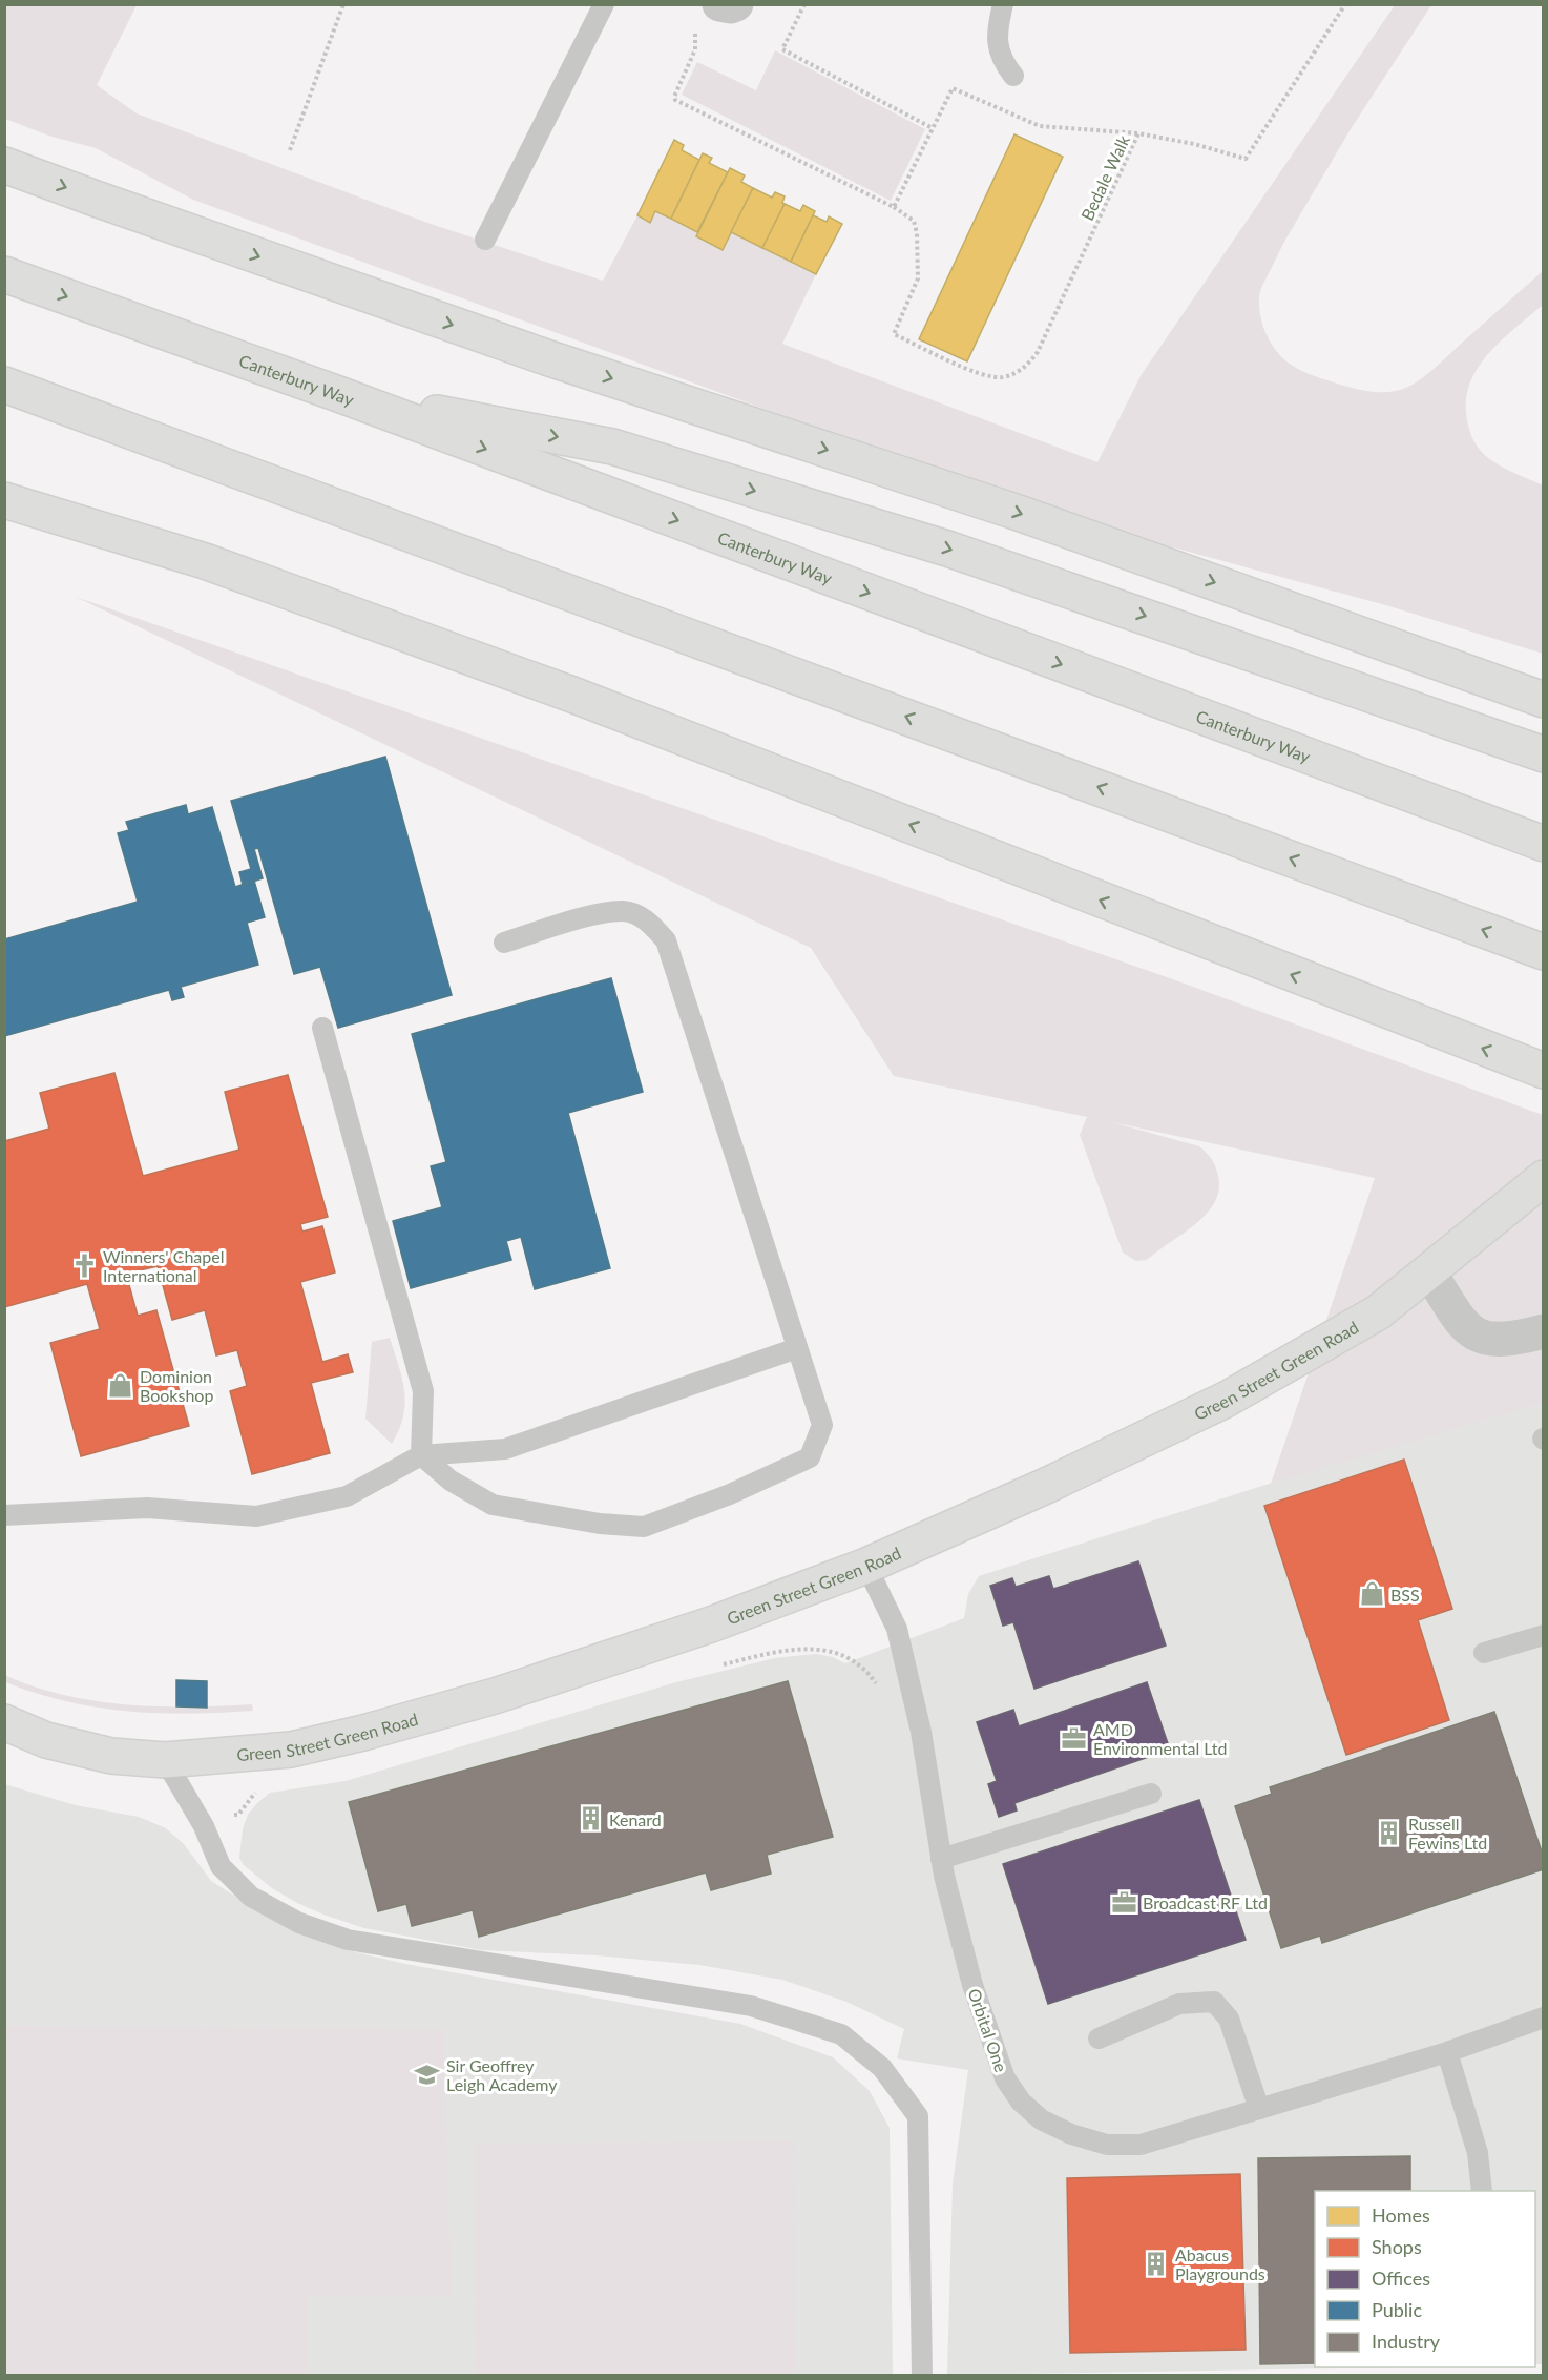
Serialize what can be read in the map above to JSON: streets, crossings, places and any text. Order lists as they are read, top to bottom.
{
  "streets": {
    "main road": ["Canterbury Way", "Green Street Green Road"],
    "lane": ["Orbital One"],
    "path": ["Bedale Walk"]
  },
  "crossings": [
    ["Green Street Green Road", "Orbital One"]
  ],
  "places": {
    "church": ["Winners' Chapel International"],
    "shop": ["Dominion Bookshop", "BSS"],
    "office": ["AMD Environmental Ltd", "Broadcast RF Ltd"],
    "building": ["Kenard", "Russell Fewins Ltd", "Abacus Playgrounds"],
    "school or university": ["Sir Geoffrey Leigh Academy"]
  },
  "legend": [
    "Homes",
    "Shops",
    "Offices",
    "Public",
    "Industry"
  ]
}
